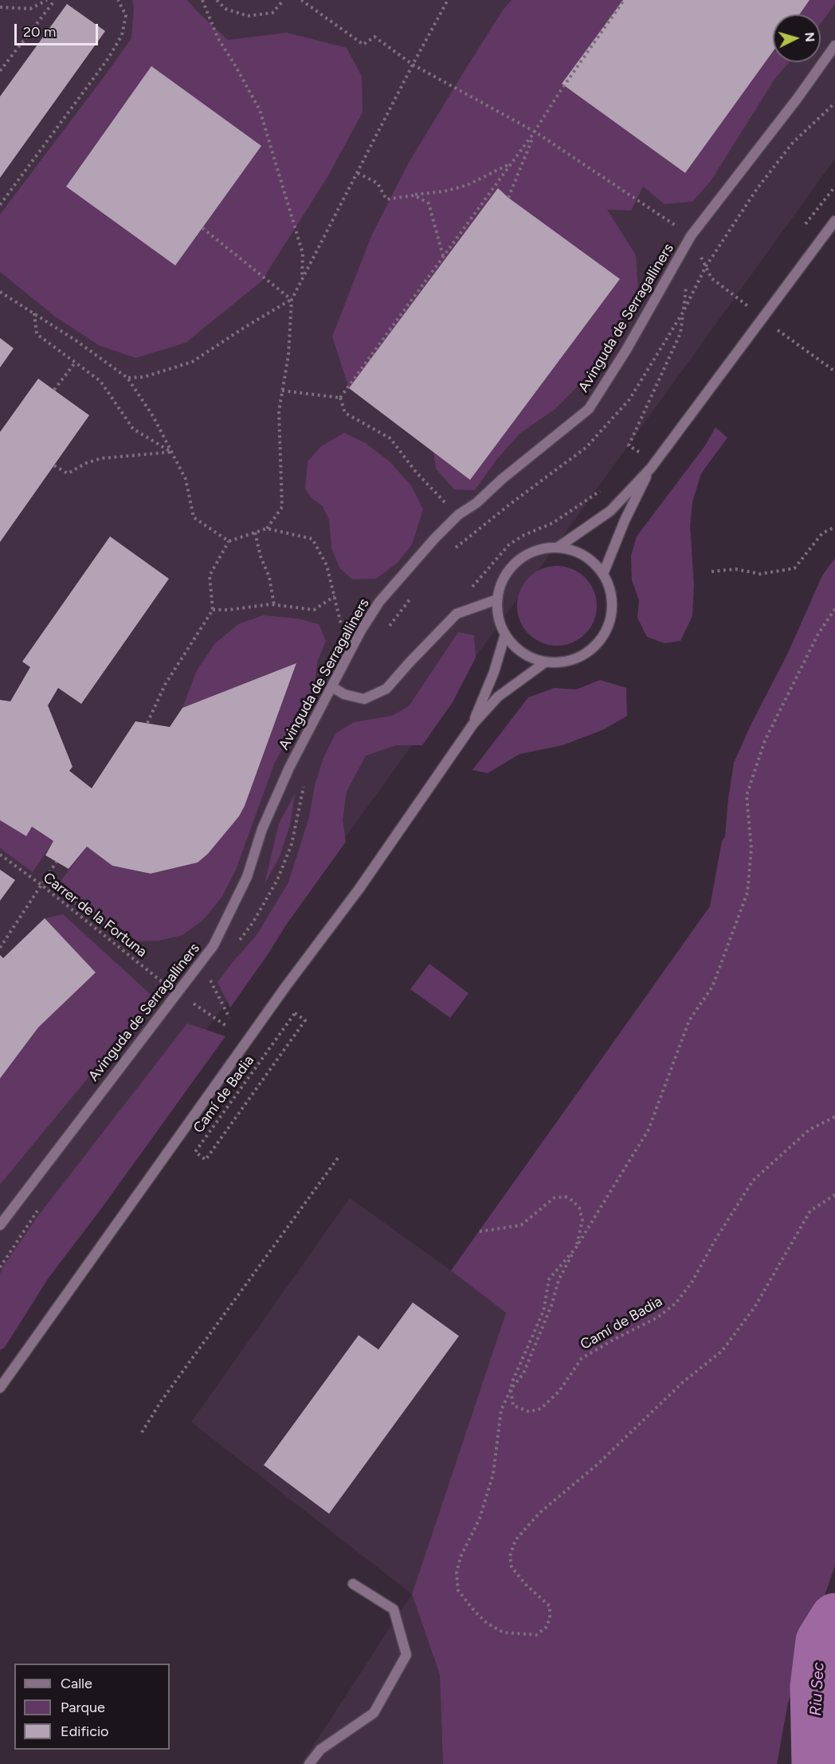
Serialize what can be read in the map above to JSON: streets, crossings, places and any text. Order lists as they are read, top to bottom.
{
  "streets": {
    "street": ["Avinguda de Serragalliners"],
    "path": ["Carrer de la Fortuna", "Camí de Badia"]
  },
  "crossings": [
    ["Avinguda de Serragalliners", "Carrer de la Fortuna"]
  ],
  "water": ["Riu Sec"],
  "legend": ["Calle", "Parque", "Edificio"],
  "scale_bar": "20 m",
  "north": "right"
}
